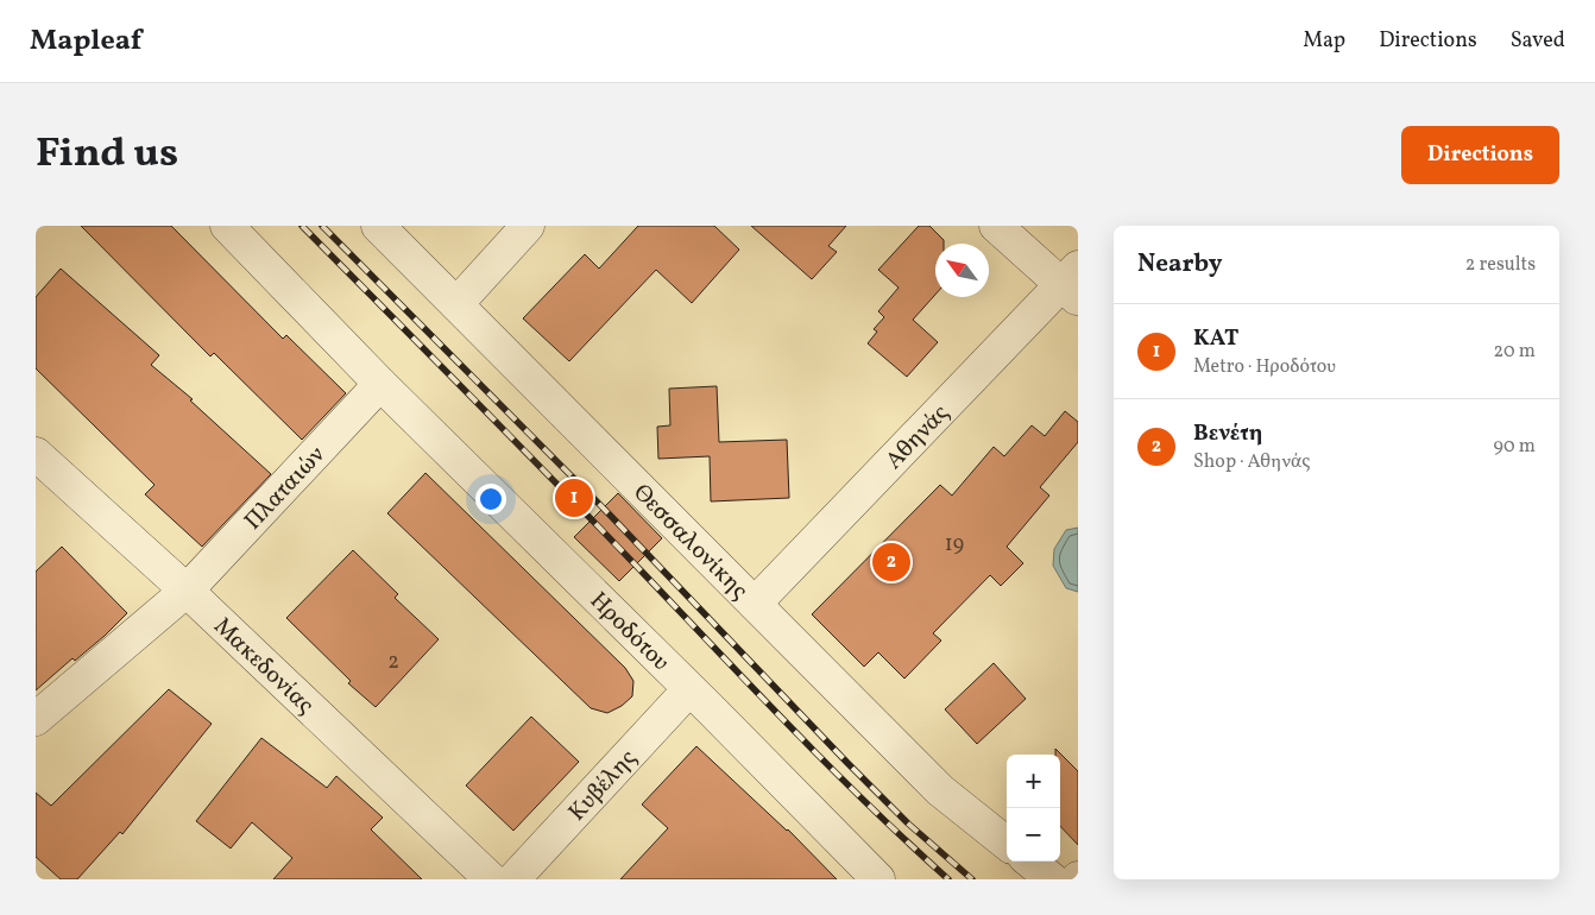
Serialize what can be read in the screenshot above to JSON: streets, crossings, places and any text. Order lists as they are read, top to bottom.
{
  "streets": {
    "street": [
      "Αθηνάς",
      "Πλαταιών",
      "Θεσσαλονίκης",
      "Ηροδότου",
      "Μακεδονίας",
      "Κυβέλης"
    ]
  },
  "crossings": [
    ["Αθηνάς", "Θεσσαλονίκης"],
    ["Πλαταιών", "Ηροδότου"],
    ["Πλαταιών", "Μακεδονίας"],
    ["Ηροδότου", "Κυβέλης"]
  ],
  "house_numbers": ["19", "2"],
  "north": "top left",
  "page": {
    "header": "Mapleaf",
    "nav": ["Map", "Directions", "Saved"],
    "title": "Find us",
    "buttons": "Directions",
    "heading": ["Nearby", "2 results"],
    "list": [
      {
        "mark": "1",
        "name": "ΚΑΤ",
        "note": "Metro · Ηροδότου",
        "value": "20 m"
      },
      {
        "mark": "2",
        "name": "Βενέτη",
        "note": "Shop · Αθηνάς",
        "value": "90 m"
      }
    ],
    "pins": ["1", "2"],
    "map_buttons": ["+", "−"]
  }
}
